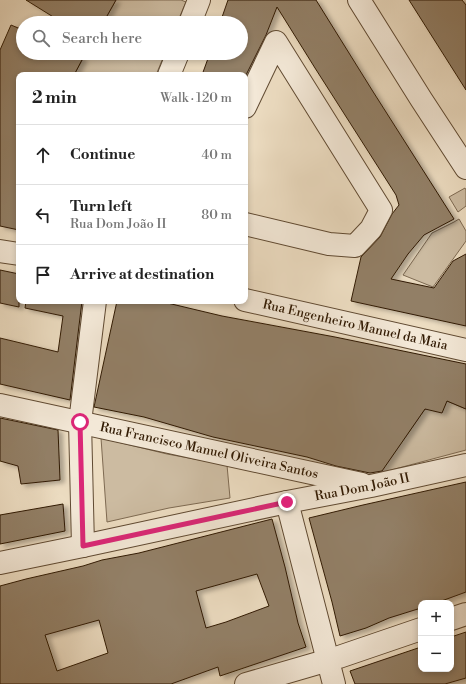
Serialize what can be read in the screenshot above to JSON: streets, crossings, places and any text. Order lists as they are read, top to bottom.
{
  "streets": {
    "street": ["Rua Engenheiro Manuel da Maia", "Rua Francisco Manuel Oliveira Santos", "Rua Dom João II"]
  },
  "crossings": [
    ["Rua Francisco Manuel Oliveira Santos", "Rua Dom João II"]
  ],
  "page": {
    "search": "Search here",
    "heading": ["2 min", "Walk · 120 m"],
    "list": [
      ["Continue", "40 m"],
      ["Turn left", "Rua Dom João II", "80 m"],
      "Arrive at destination"
    ],
    "map_buttons": ["+", "−"]
  }
}
